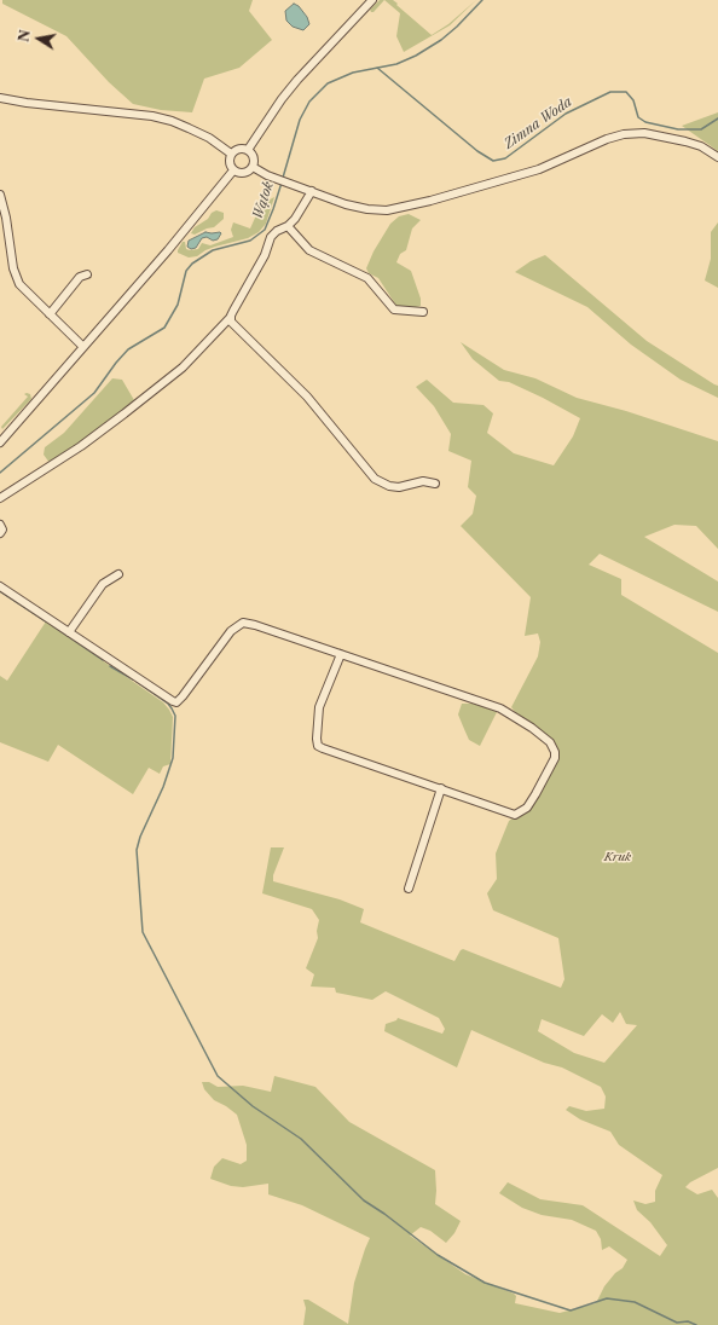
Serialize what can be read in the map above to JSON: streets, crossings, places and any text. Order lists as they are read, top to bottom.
{
  "water": ["Zimna Woda", "Wątok"],
  "parks": ["Kruk"],
  "north": "left"
}
